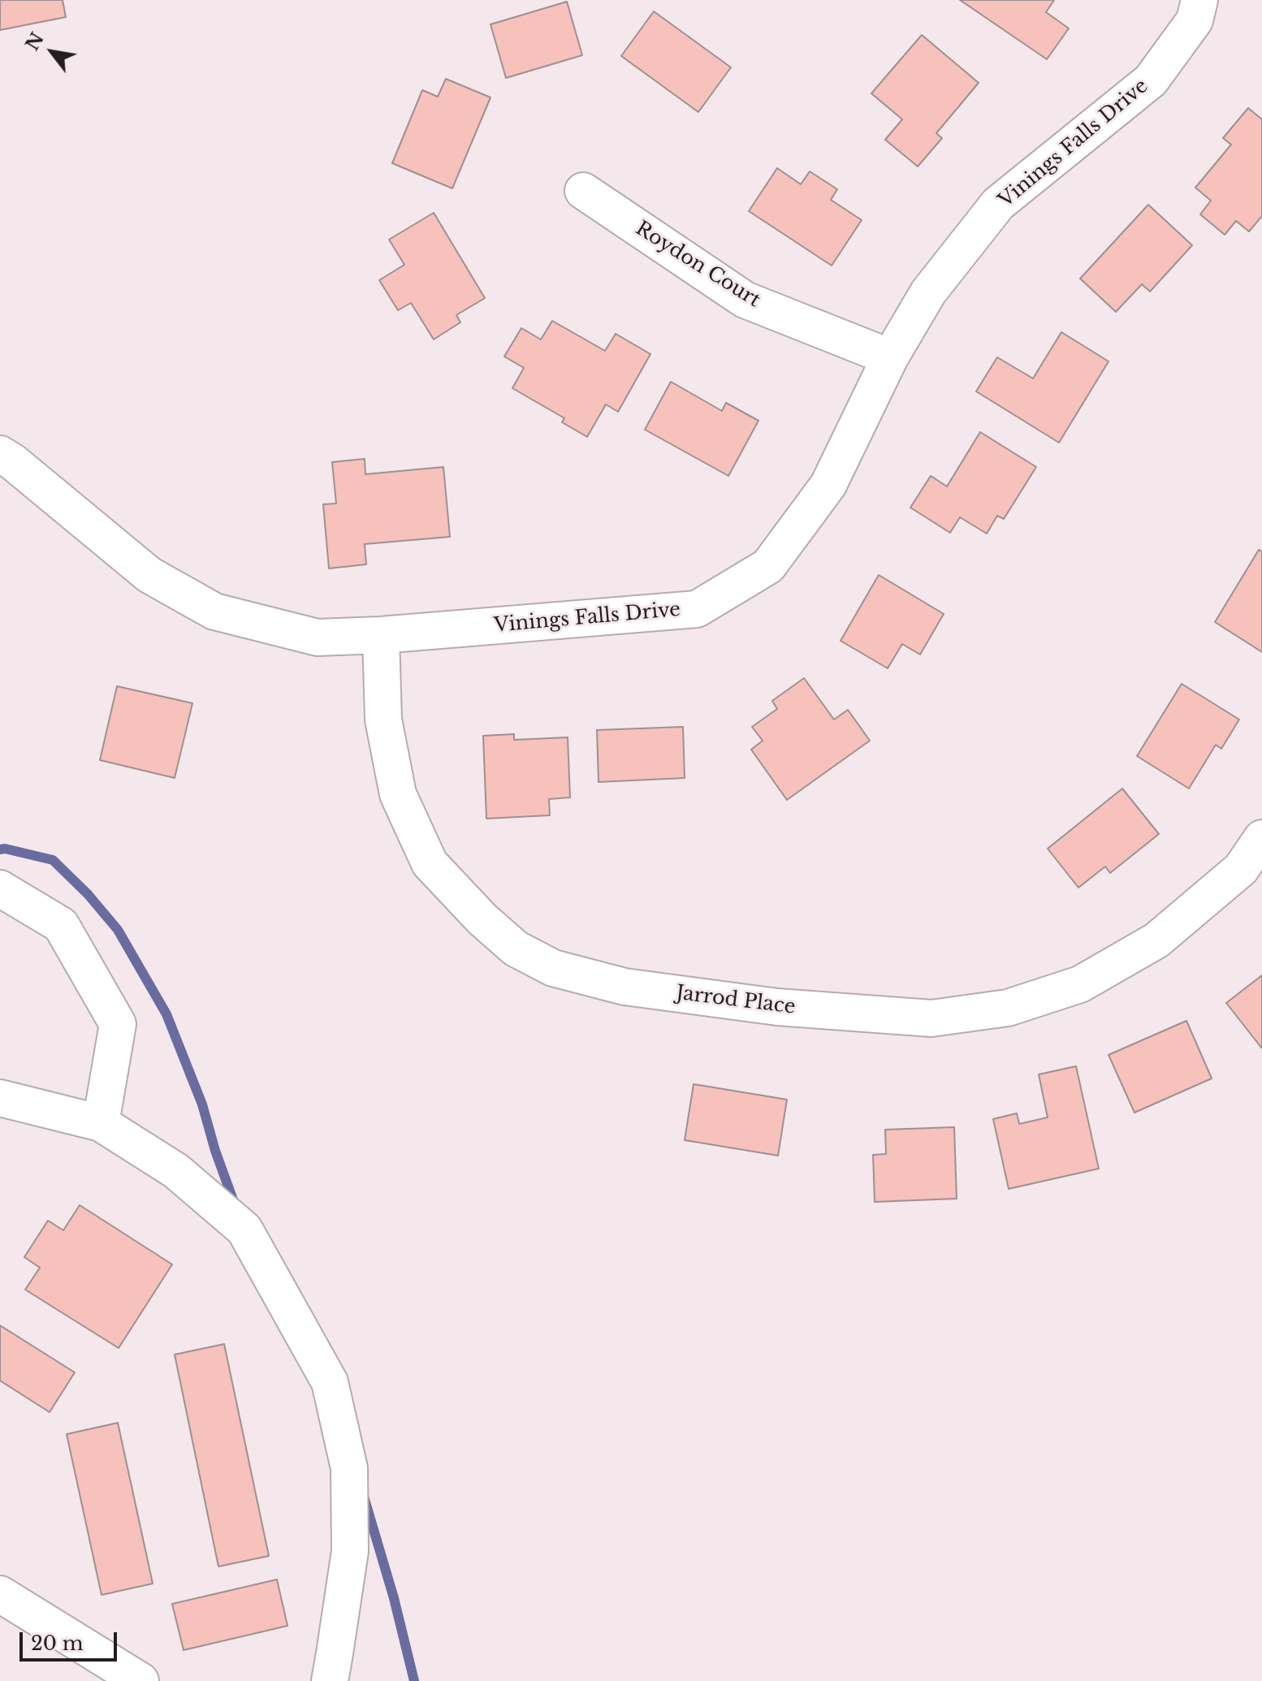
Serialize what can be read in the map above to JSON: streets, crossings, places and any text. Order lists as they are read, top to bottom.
{
  "streets": {
    "street": ["Vinings Falls Drive", "Roydon Court", "Jarrod Place"]
  },
  "crossings": [
    ["Vinings Falls Drive", "Roydon Court"],
    ["Vinings Falls Drive", "Jarrod Place"]
  ],
  "scale_bar": "20 m",
  "north": "top left"
}
